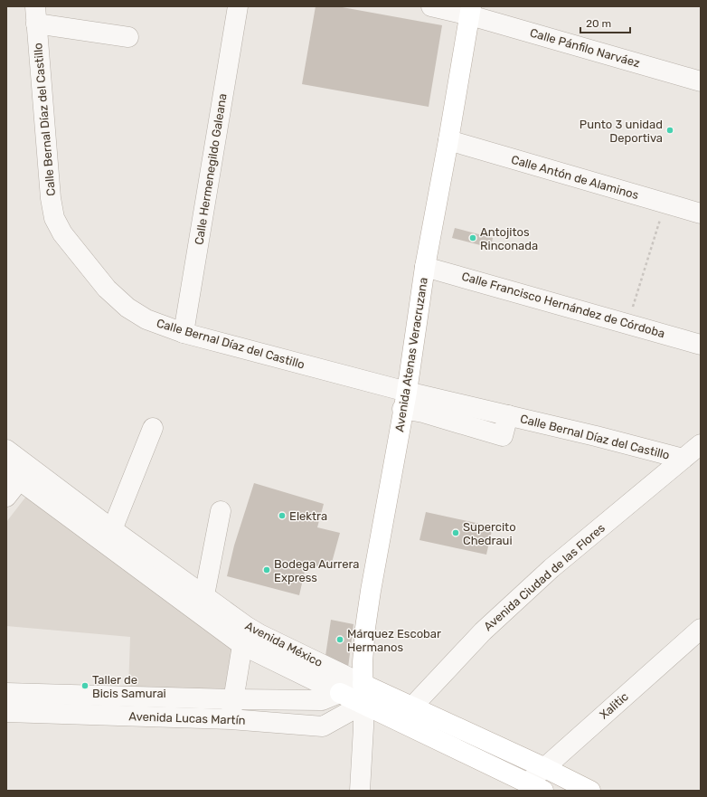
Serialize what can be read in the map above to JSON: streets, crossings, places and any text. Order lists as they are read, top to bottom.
{
  "streets": {
    "main road": ["Avenida Atenas Veracruzana", "Avenida México"],
    "street": [
      "Calle Pánfilo Narváez",
      "Calle Bernal Díaz del Castillo",
      "Calle Hermenegildo Galeana",
      "Calle Antón de Alaminos",
      "Calle Francisco Hernández de Córdoba",
      "Avenida Ciudad de las Flores",
      "Xalitic",
      "Avenida Lucas Martín"
    ]
  },
  "crossings": [
    ["Calle Pánfilo Narváez", "Avenida Atenas Veracruzana"],
    ["Calle Bernal Díaz del Castillo", "Calle Hermenegildo Galeana"],
    ["Calle Bernal Díaz del Castillo", "Avenida Atenas Veracruzana"],
    ["Calle Bernal Díaz del Castillo", "Avenida Ciudad de las Flores"],
    ["Calle Antón de Alaminos", "Avenida Atenas Veracruzana"],
    ["Calle Francisco Hernández de Córdoba", "Avenida Atenas Veracruzana"],
    ["Avenida Atenas Veracruzana", "Avenida México"],
    ["Avenida Atenas Veracruzana", "Avenida Lucas Martín"],
    ["Avenida Ciudad de las Flores", "Avenida México"],
    ["Avenida México", "Xalitic"],
    ["Avenida México", "Avenida Lucas Martín"]
  ],
  "places": [
    "Punto 3 unidad Deportiva",
    "Antojitos Rinconada",
    "Elektra",
    "Supercito Chedraui",
    "Bodega Aurrera Express",
    "Márquez Escobar Hermanos",
    "Taller de Bicis Samurai"
  ],
  "scale_bar": "20 m"
}
